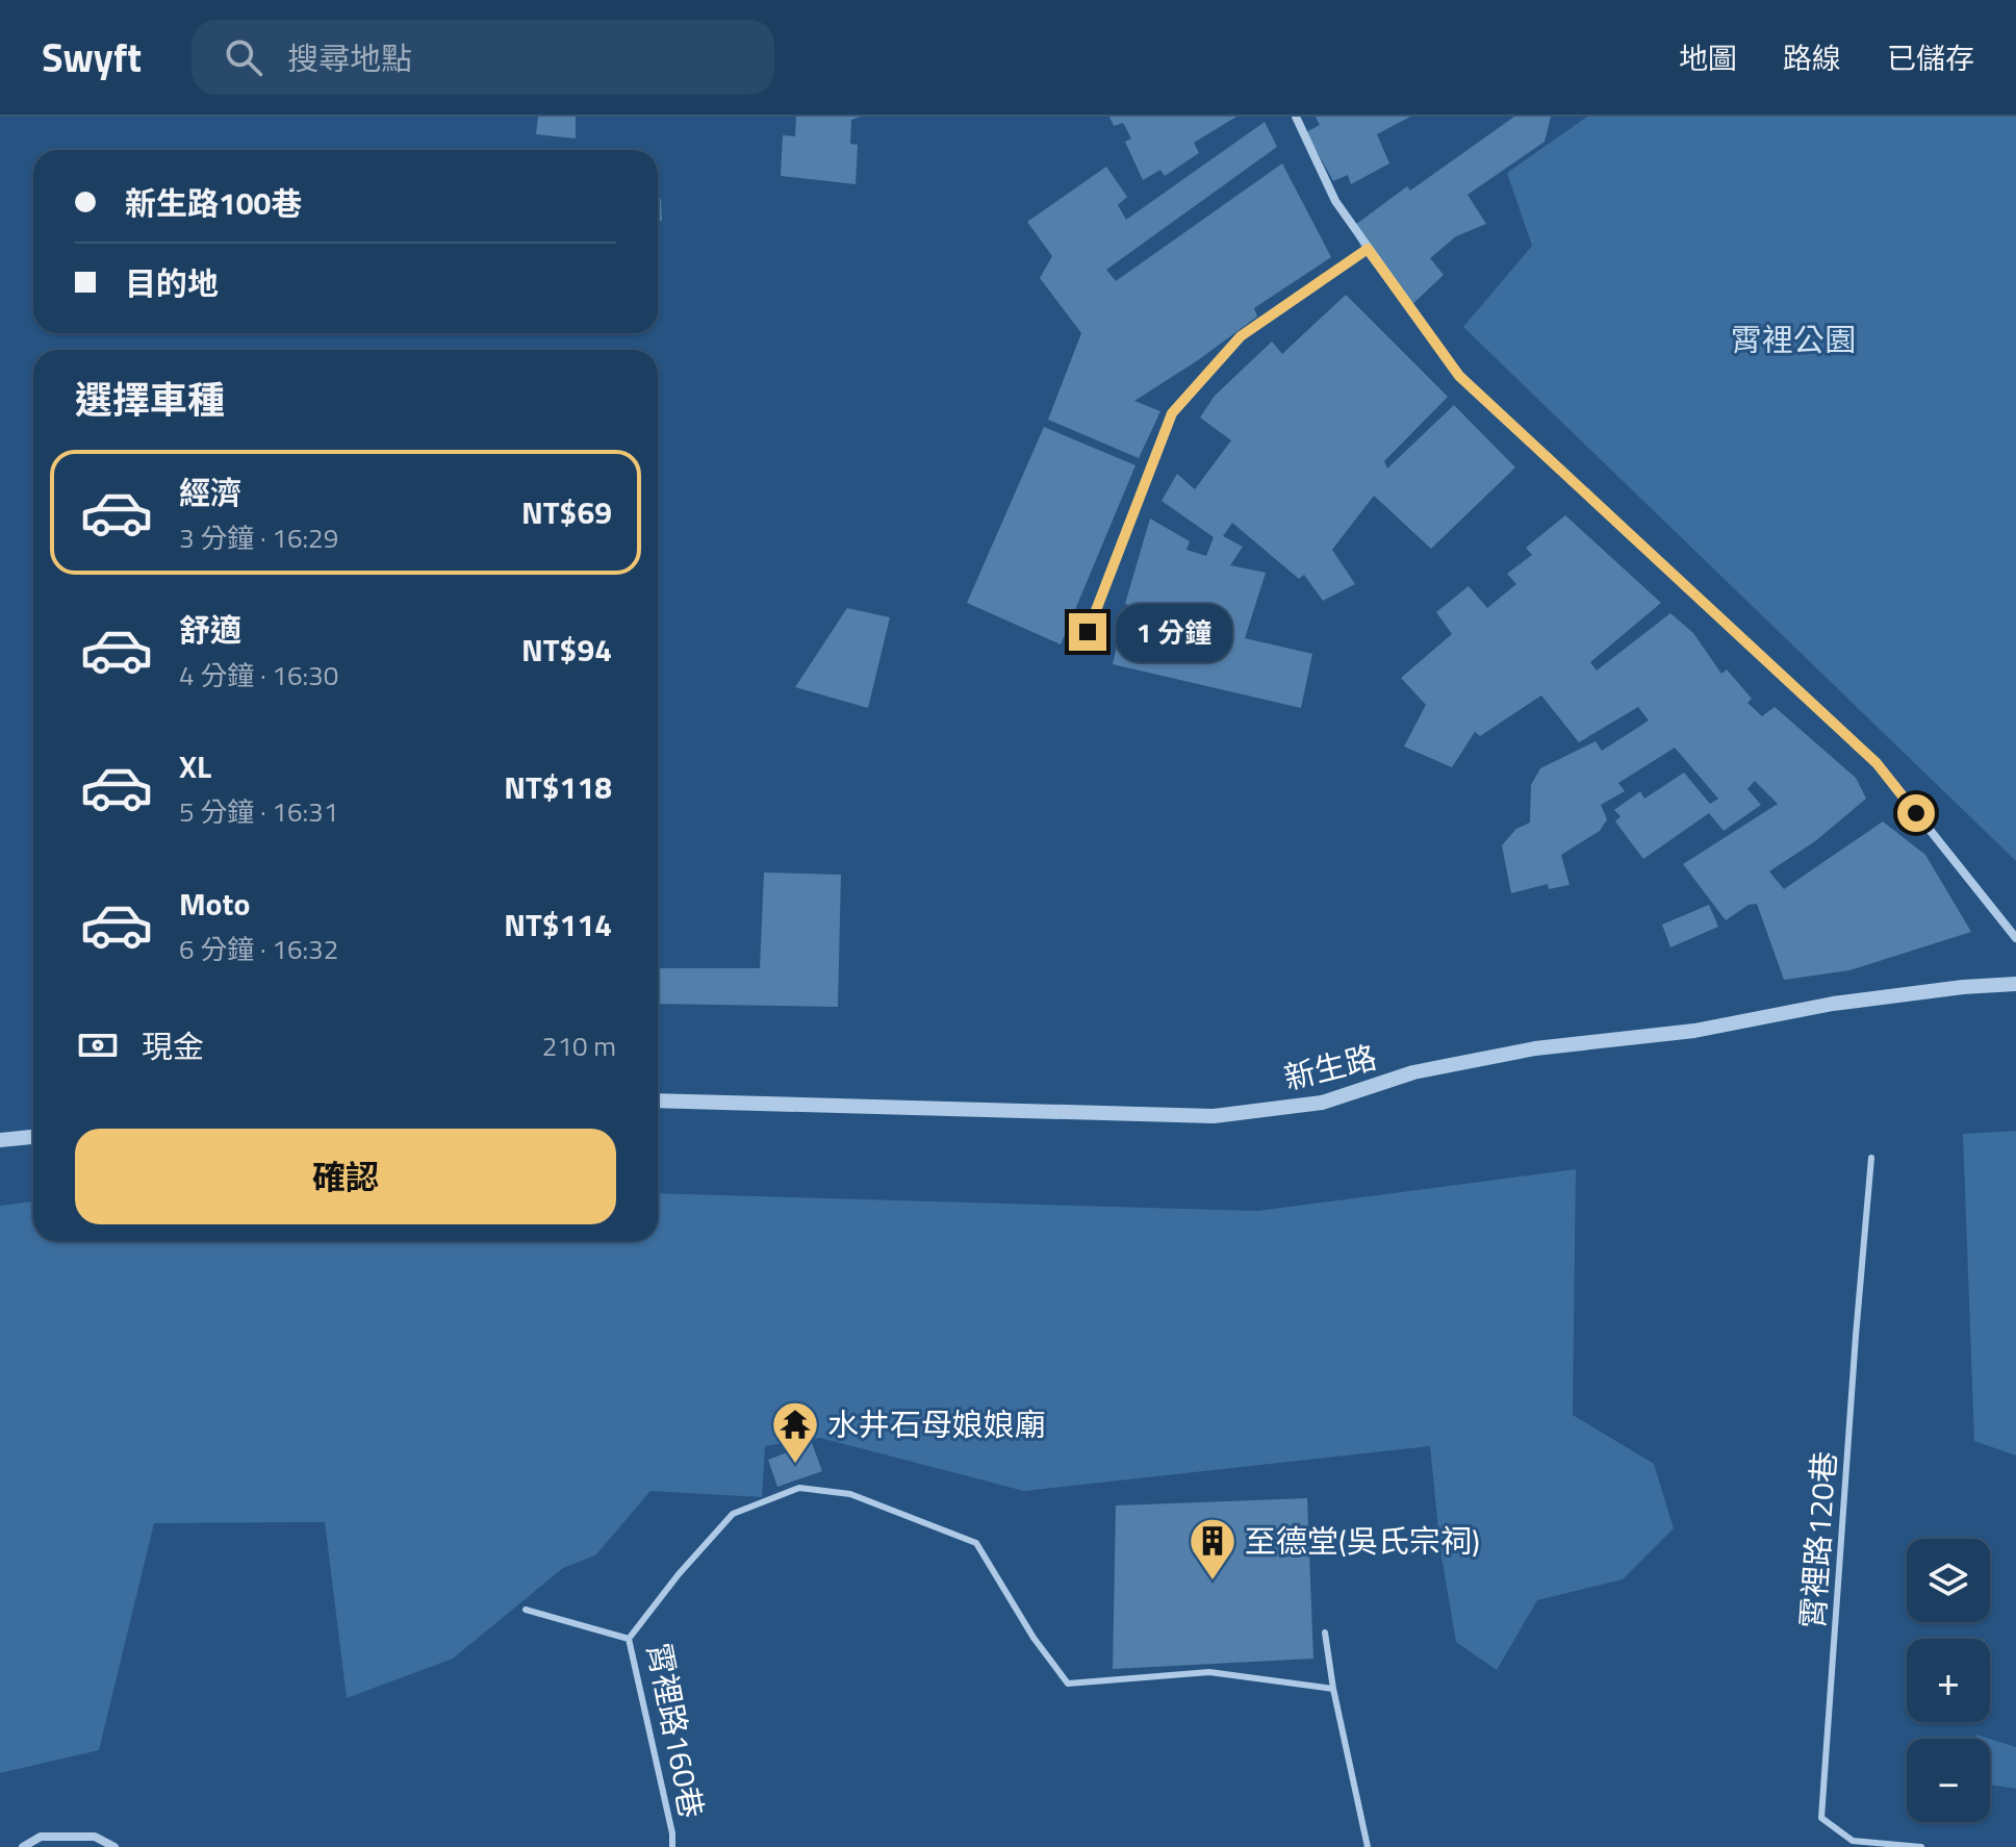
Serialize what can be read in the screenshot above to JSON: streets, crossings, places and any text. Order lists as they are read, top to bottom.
{
  "streets": {
    "street": ["新生路"],
    "lane": ["霄裡路120巷", "霄裡路160巷"]
  },
  "parks": ["霄裡公園"],
  "places": {
    "temple": ["水井石母娘娘廟"],
    "building": ["至德堂(吳氏宗祠)"]
  },
  "page": {
    "header": "Swyft",
    "search": "搜尋地點",
    "nav": ["地圖", "路線", "已儲存"],
    "banner": ["新生路100巷", "目的地"],
    "heading": "選擇車種",
    "list": [
      {
        "name": "經濟",
        "note": "3 分鐘 · 16:29",
        "value": "NT$69"
      },
      {
        "name": "舒適",
        "note": "4 分鐘 · 16:30",
        "value": "NT$94"
      },
      {
        "name": "XL",
        "note": "5 分鐘 · 16:31",
        "value": "NT$118"
      },
      {
        "name": "Moto",
        "note": "6 分鐘 · 16:32",
        "value": "NT$114"
      }
    ],
    "bubble": "1 分鐘",
    "pay": ["現金", "210 m"],
    "buttons": "確認",
    "map_buttons": ["+", "−"]
  }
}
